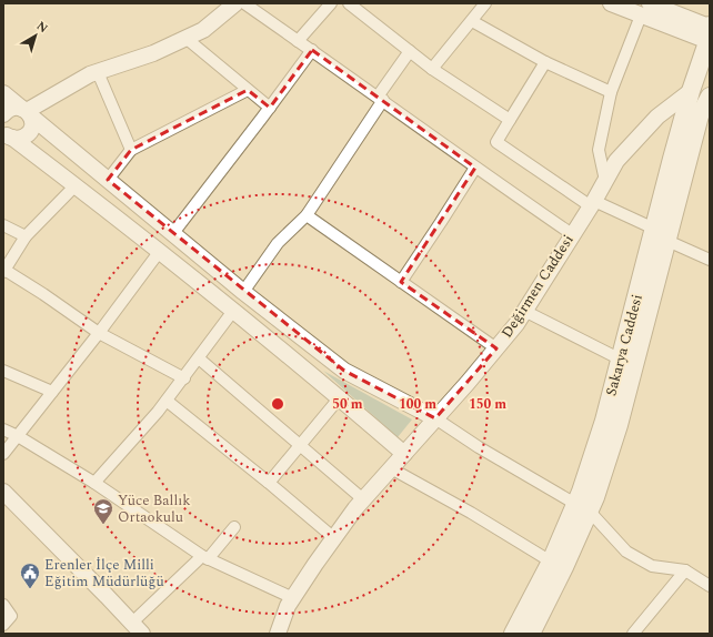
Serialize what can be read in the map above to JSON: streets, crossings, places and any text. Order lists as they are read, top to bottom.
{
  "streets": {
    "main road": ["Sakarya Caddesi"],
    "street": ["Değirmen Caddesi"]
  },
  "crossings": [
    ["Değirmen Caddesi", "Sakarya Caddesi"]
  ],
  "places": {
    "school or university": ["Yüce Ballık Ortaokulu"],
    "public building": ["Erenler İlçe Milli Eğitim Müdürlüğü"]
  },
  "north": "top right",
  "rings": ["50 m", "100 m", "150 m"]
}
